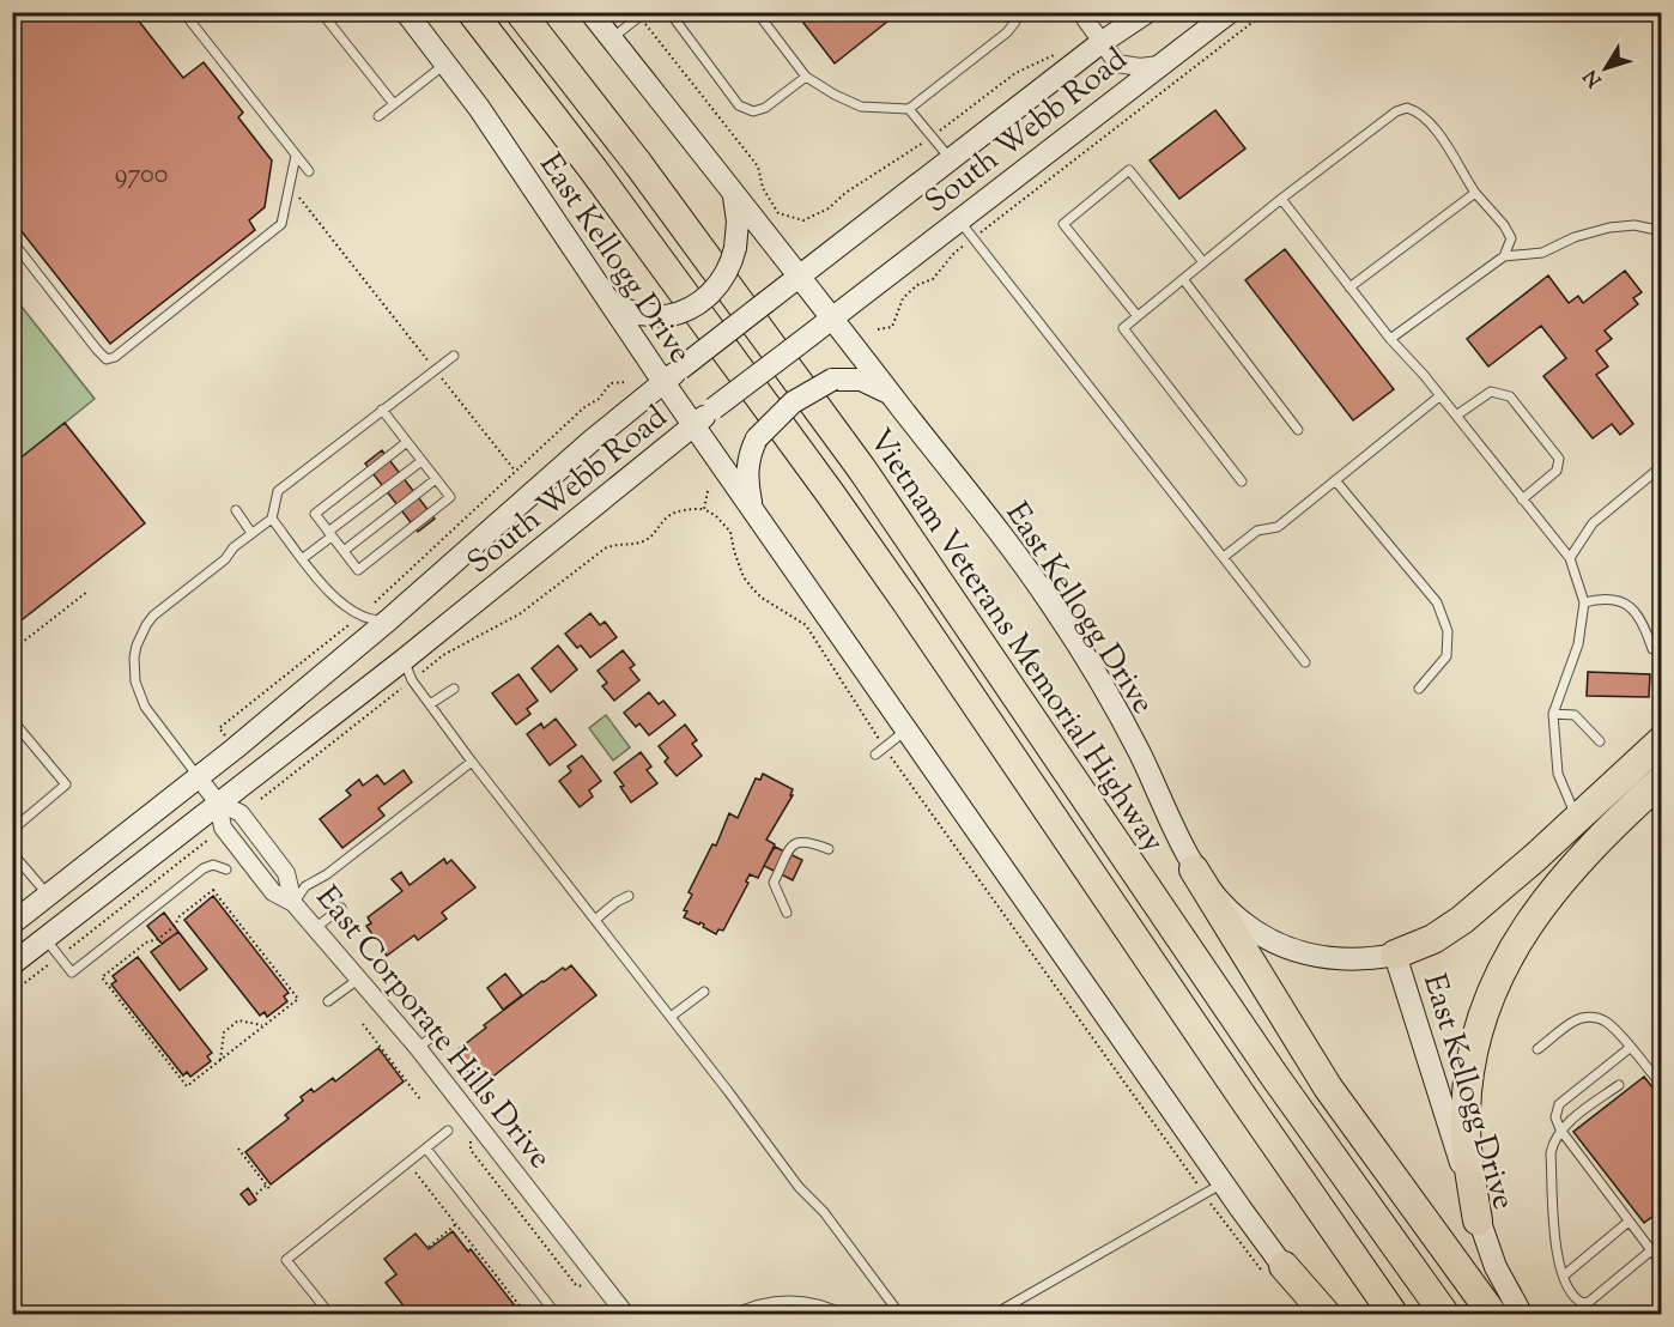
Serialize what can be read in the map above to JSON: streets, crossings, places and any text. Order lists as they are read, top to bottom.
{
  "streets": {
    "highway": ["Vietnam Veterans Memorial Highway"],
    "main road": ["South Webb Road", "East Kellogg Drive"],
    "street": ["East Corporate Hills Drive"]
  },
  "crossings": [
    ["South Webb Road", "East Kellogg Drive"],
    ["South Webb Road", "East Corporate Hills Drive"]
  ],
  "house_numbers": ["9700"],
  "north": "bottom left"
}
